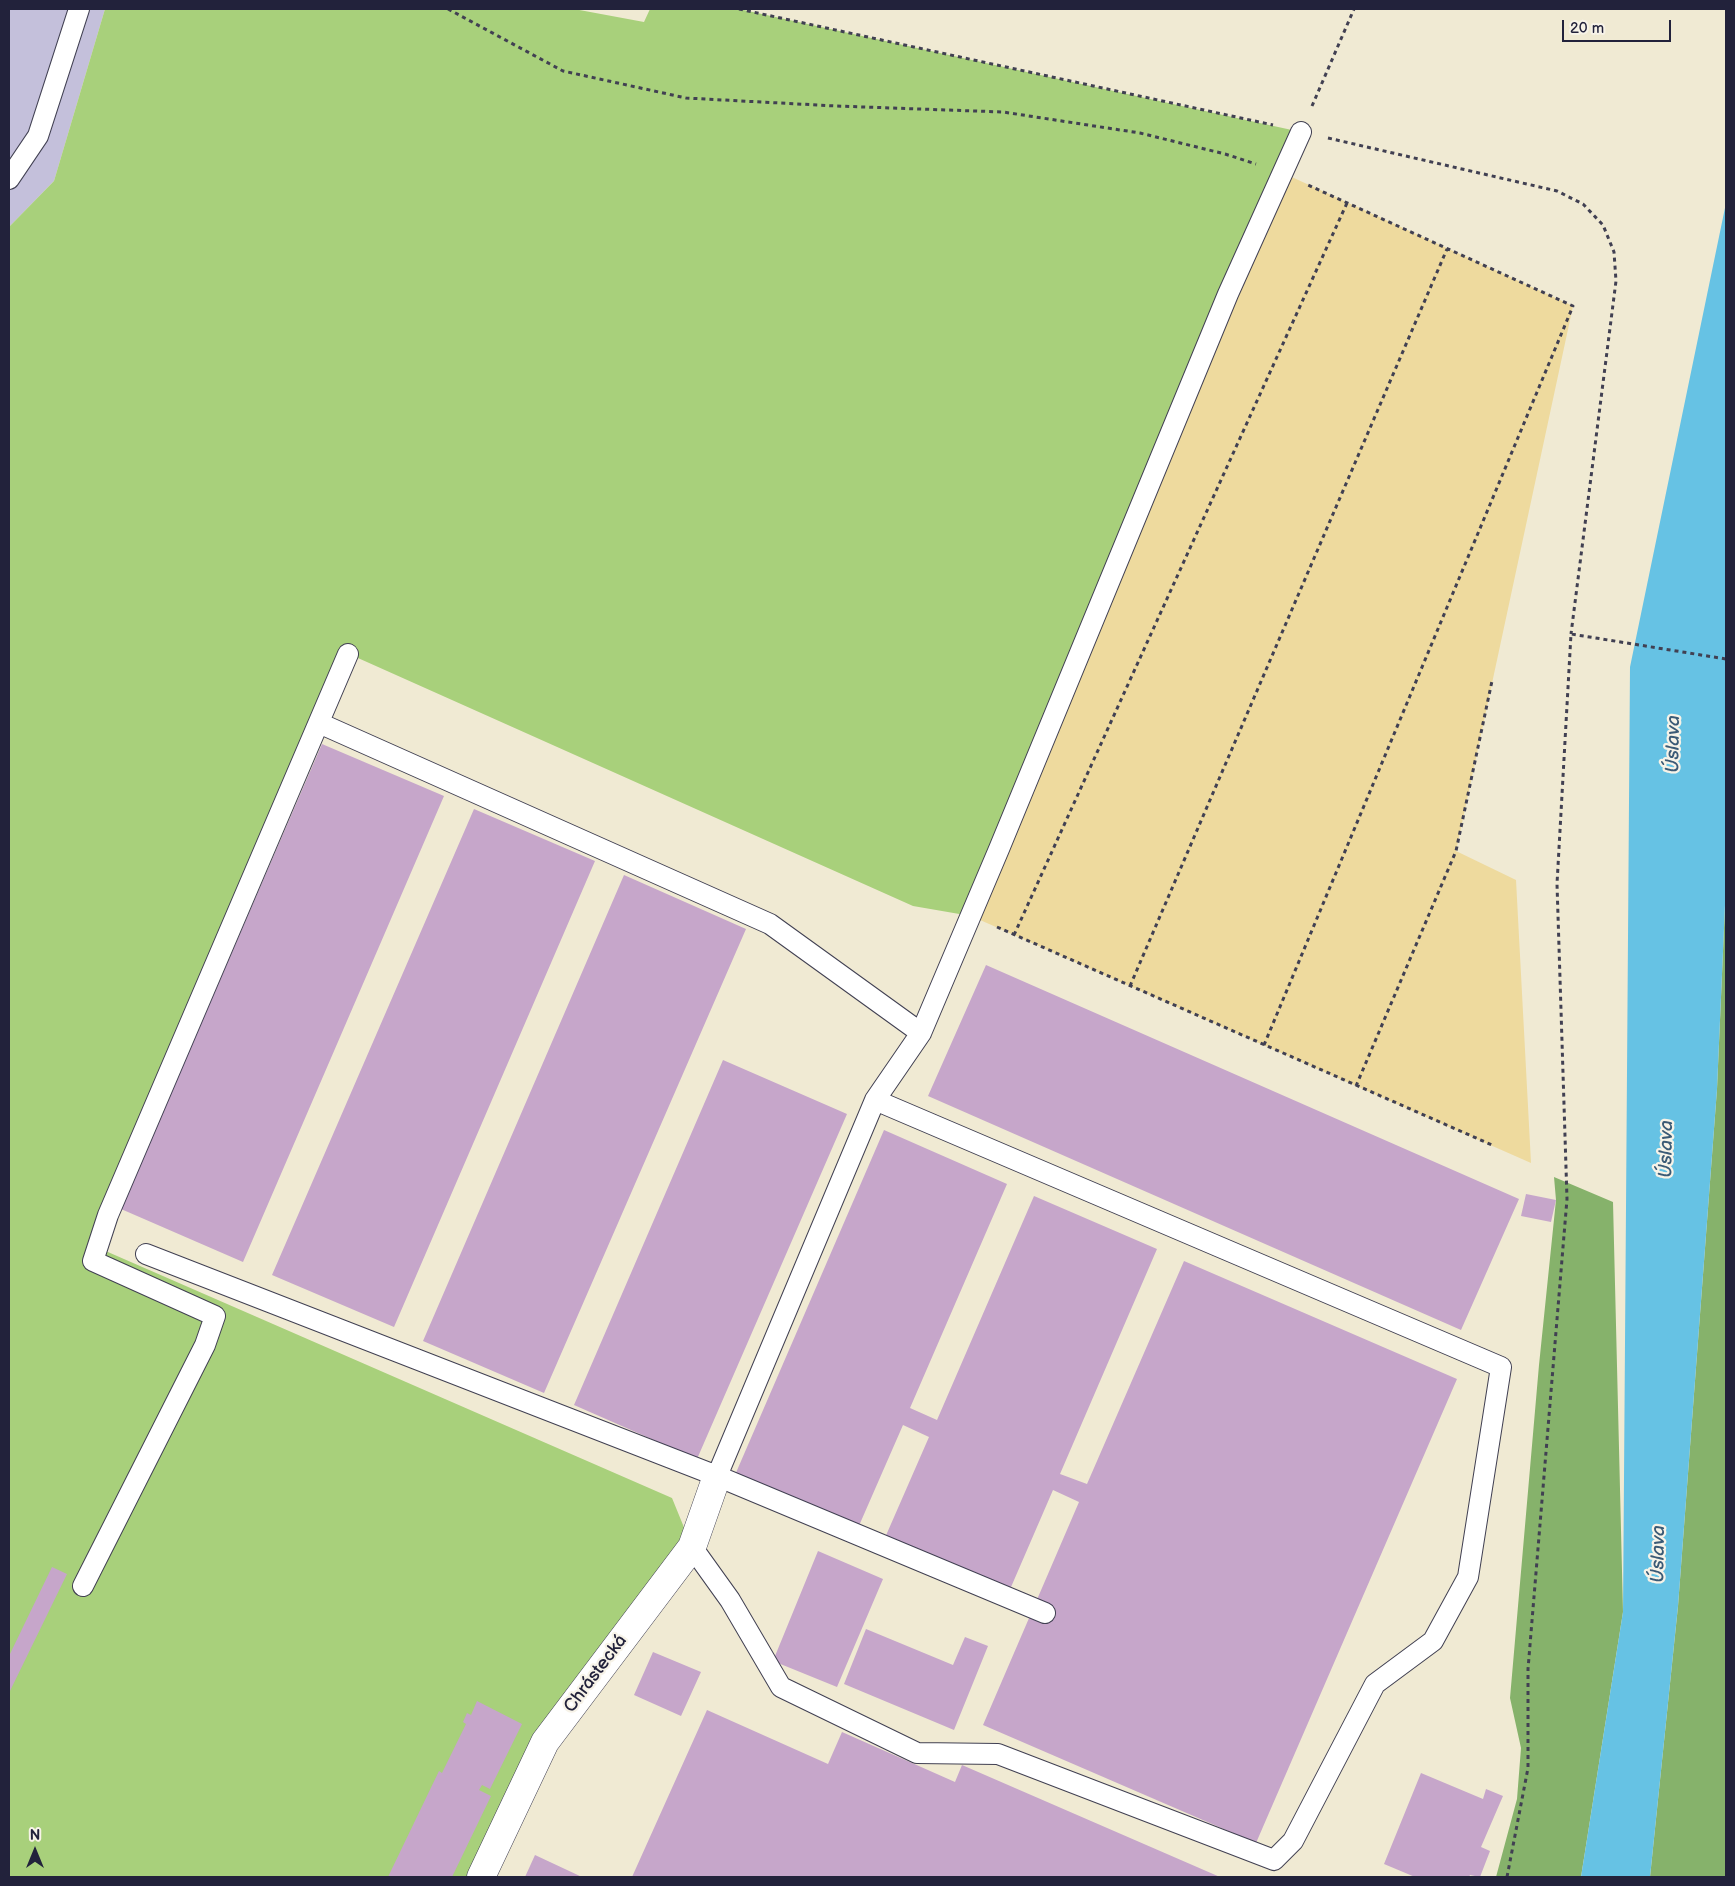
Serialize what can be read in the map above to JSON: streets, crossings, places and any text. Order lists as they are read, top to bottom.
{
  "streets": {
    "street": ["Chrástecká"]
  },
  "water": ["Úslava"],
  "scale_bar": "20 m",
  "north": "top"
}
